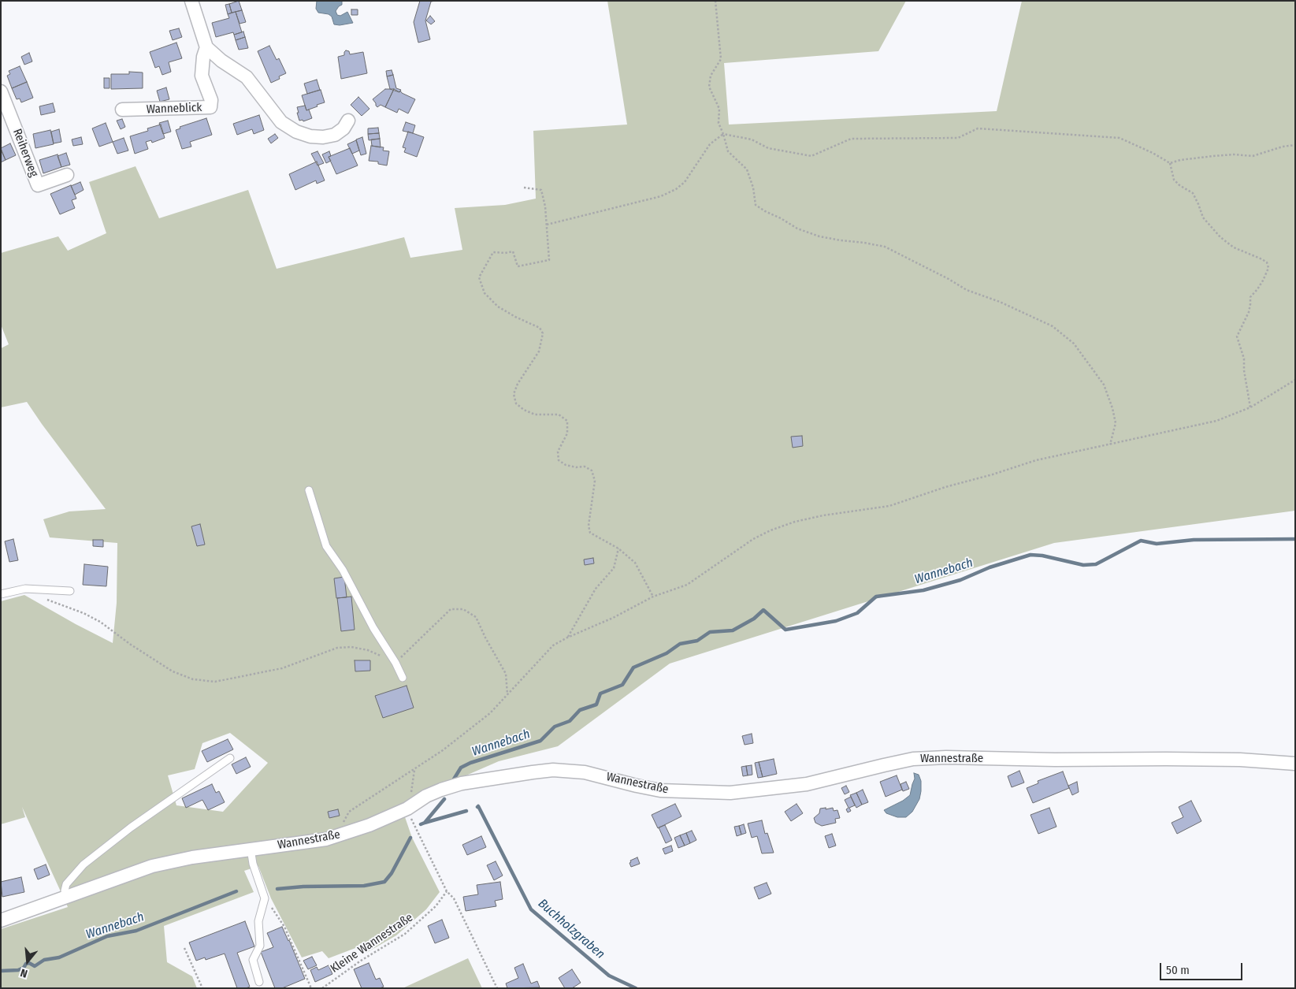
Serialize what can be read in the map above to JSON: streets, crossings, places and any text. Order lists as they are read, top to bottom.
{
  "streets": {
    "street": ["Wanneblick", "Reiherweg", "Wannestraße"],
    "path": ["Kleine Wannestraße"]
  },
  "water": ["Wannebach", "Buchholzgraben"],
  "scale_bar": "50 m",
  "north": "bottom"
}
